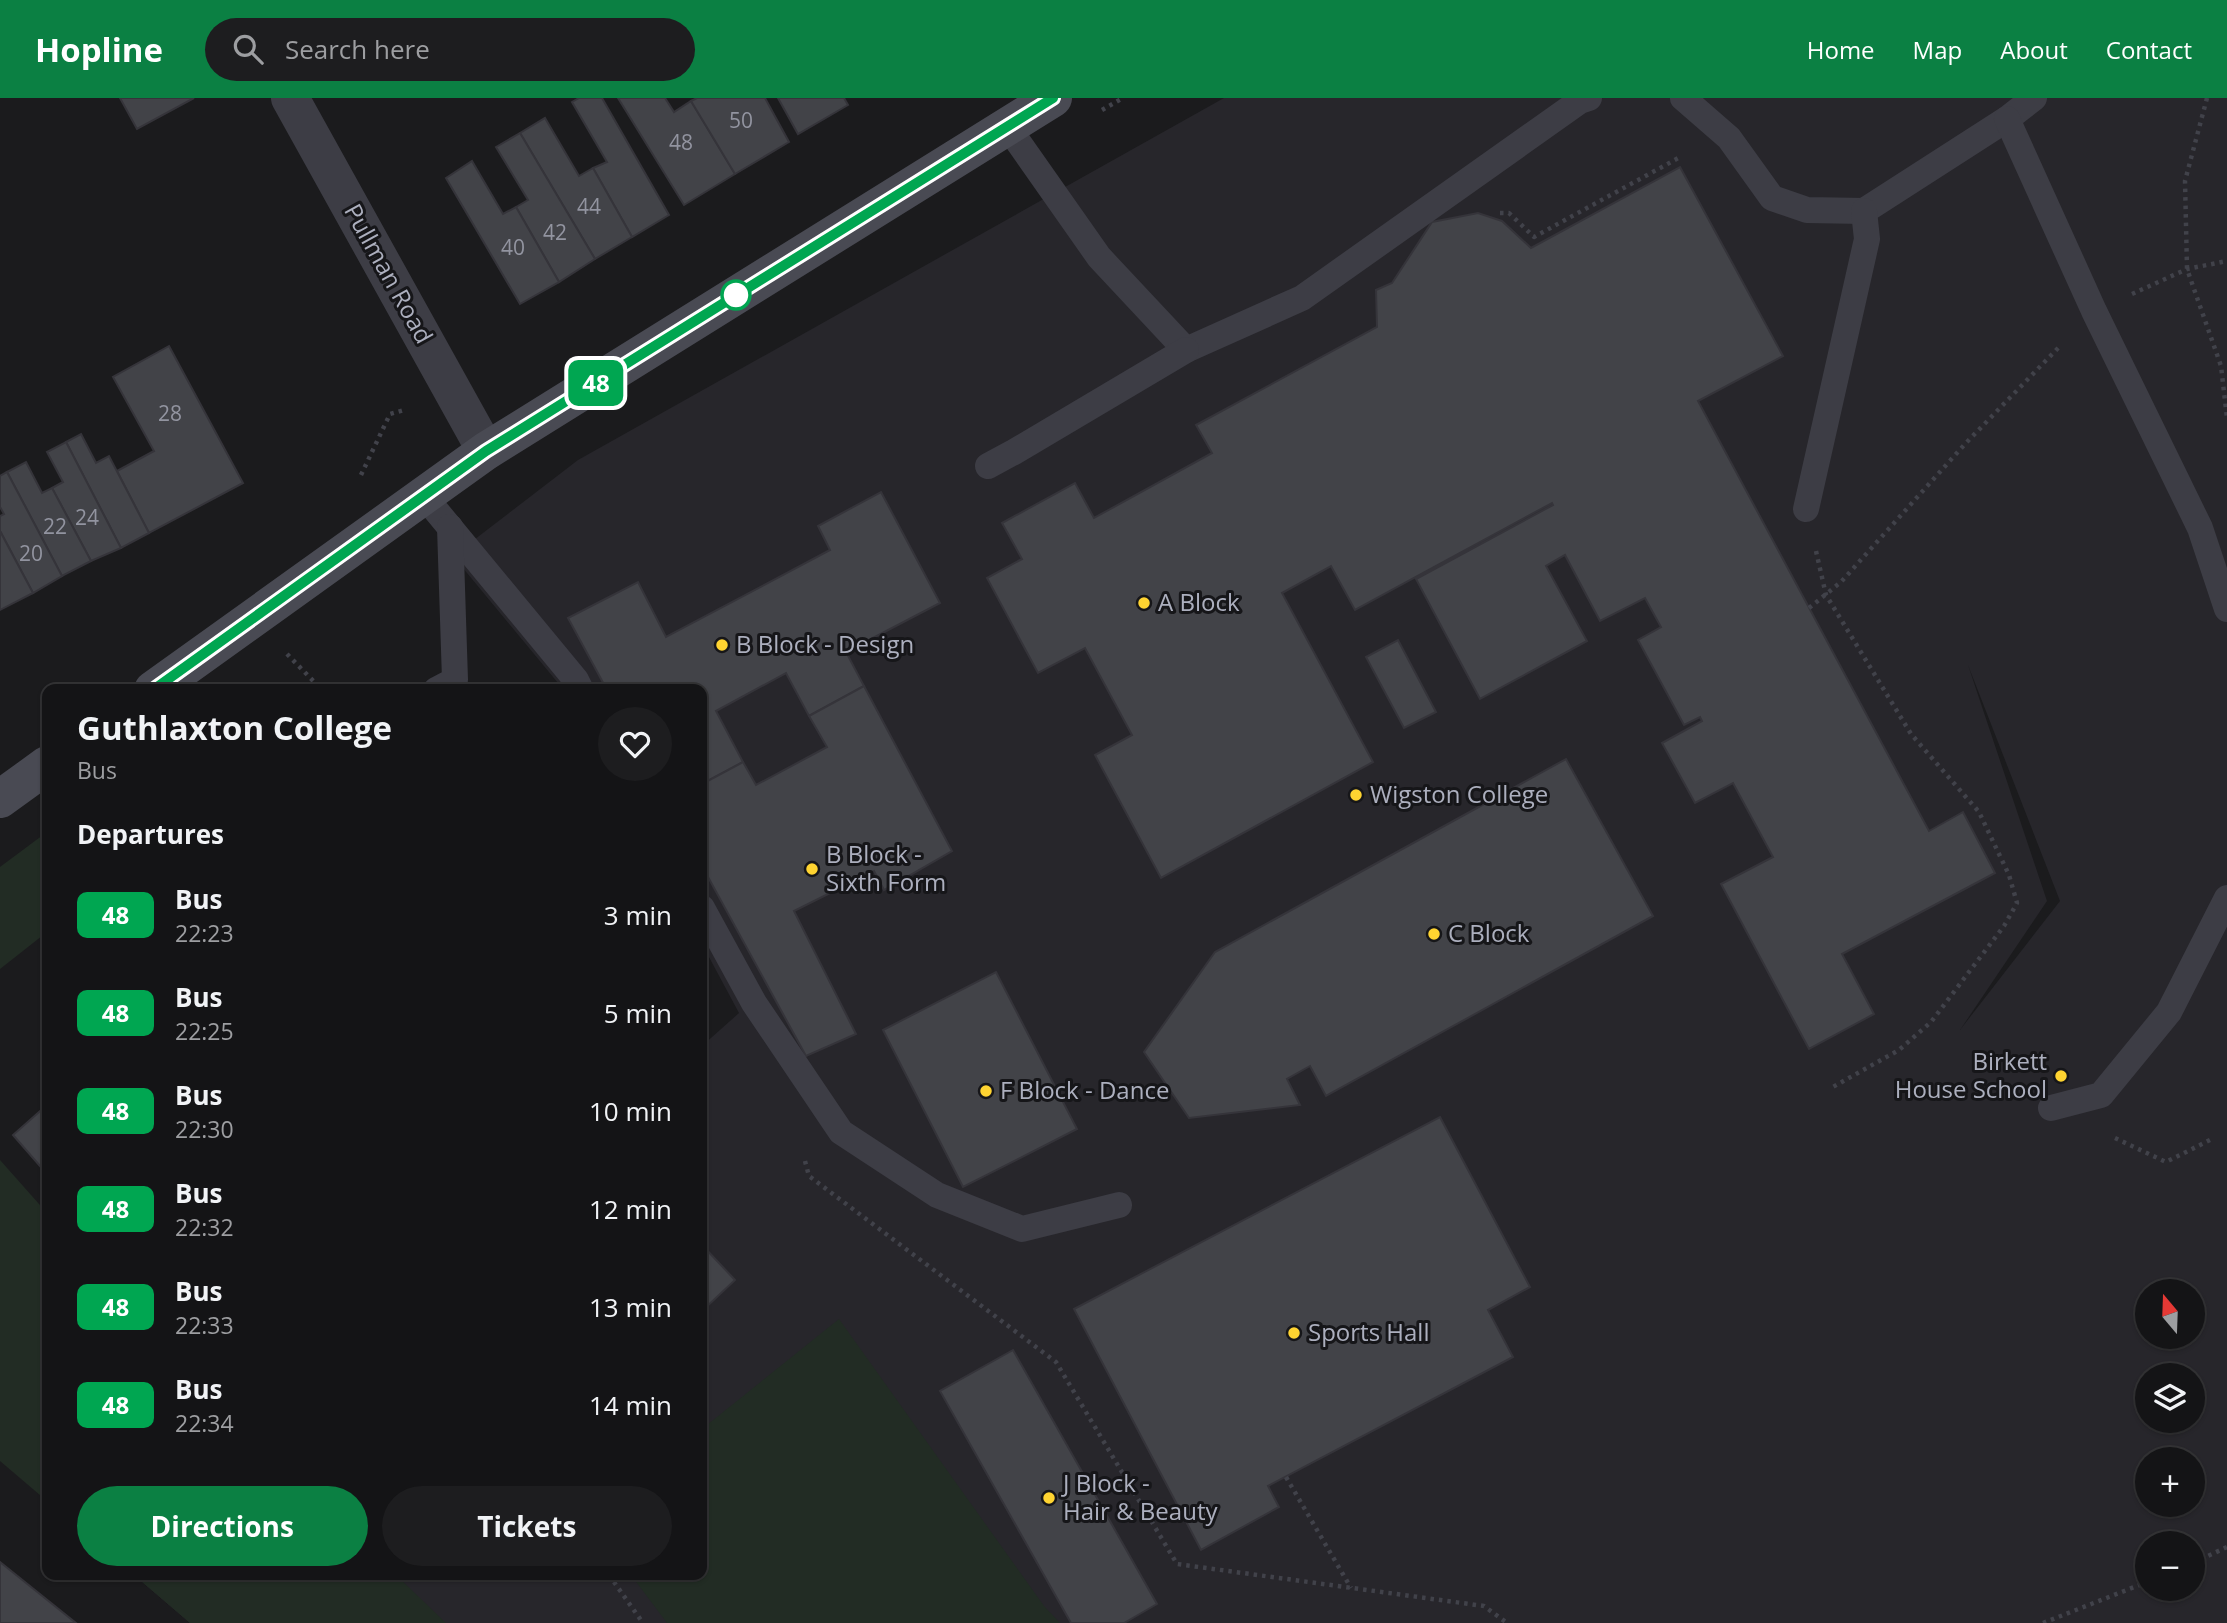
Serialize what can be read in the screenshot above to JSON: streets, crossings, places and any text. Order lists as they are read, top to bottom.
{
  "streets": {
    "street": ["Pullman Road"]
  },
  "places": [
    "A Block",
    "B Block - Design",
    "Wigston College",
    "B Block - Sixth Form",
    "C Block",
    "Birkett House School",
    "F Block - Dance",
    "Sports Hall",
    "J Block - Hair & Beauty"
  ],
  "lines": ["bus line 48"],
  "house_numbers": [
    "50",
    "48",
    "44",
    "42",
    "40",
    "28",
    "24",
    "22",
    "20"
  ],
  "north": "top",
  "page": {
    "header": "Hopline",
    "search": "Search here",
    "nav": [
      "Home",
      "Map",
      "About",
      "Contact"
    ],
    "on_map": "48",
    "heading": [
      ["Guthlaxton College", "Bus"],
      "Departures"
    ],
    "list": [
      {
        "mark": "48",
        "name": "Bus",
        "note": "22:23",
        "value": "3 min"
      },
      {
        "mark": "48",
        "name": "Bus",
        "note": "22:25",
        "value": "5 min"
      },
      {
        "mark": "48",
        "name": "Bus",
        "note": "22:30",
        "value": "10 min"
      },
      {
        "mark": "48",
        "name": "Bus",
        "note": "22:32",
        "value": "12 min"
      },
      {
        "mark": "48",
        "name": "Bus",
        "note": "22:33",
        "value": "13 min"
      },
      {
        "mark": "48",
        "name": "Bus",
        "note": "22:34",
        "value": "14 min"
      }
    ],
    "map_buttons": ["+", "−"],
    "buttons": ["Directions", "Tickets"]
  }
}
